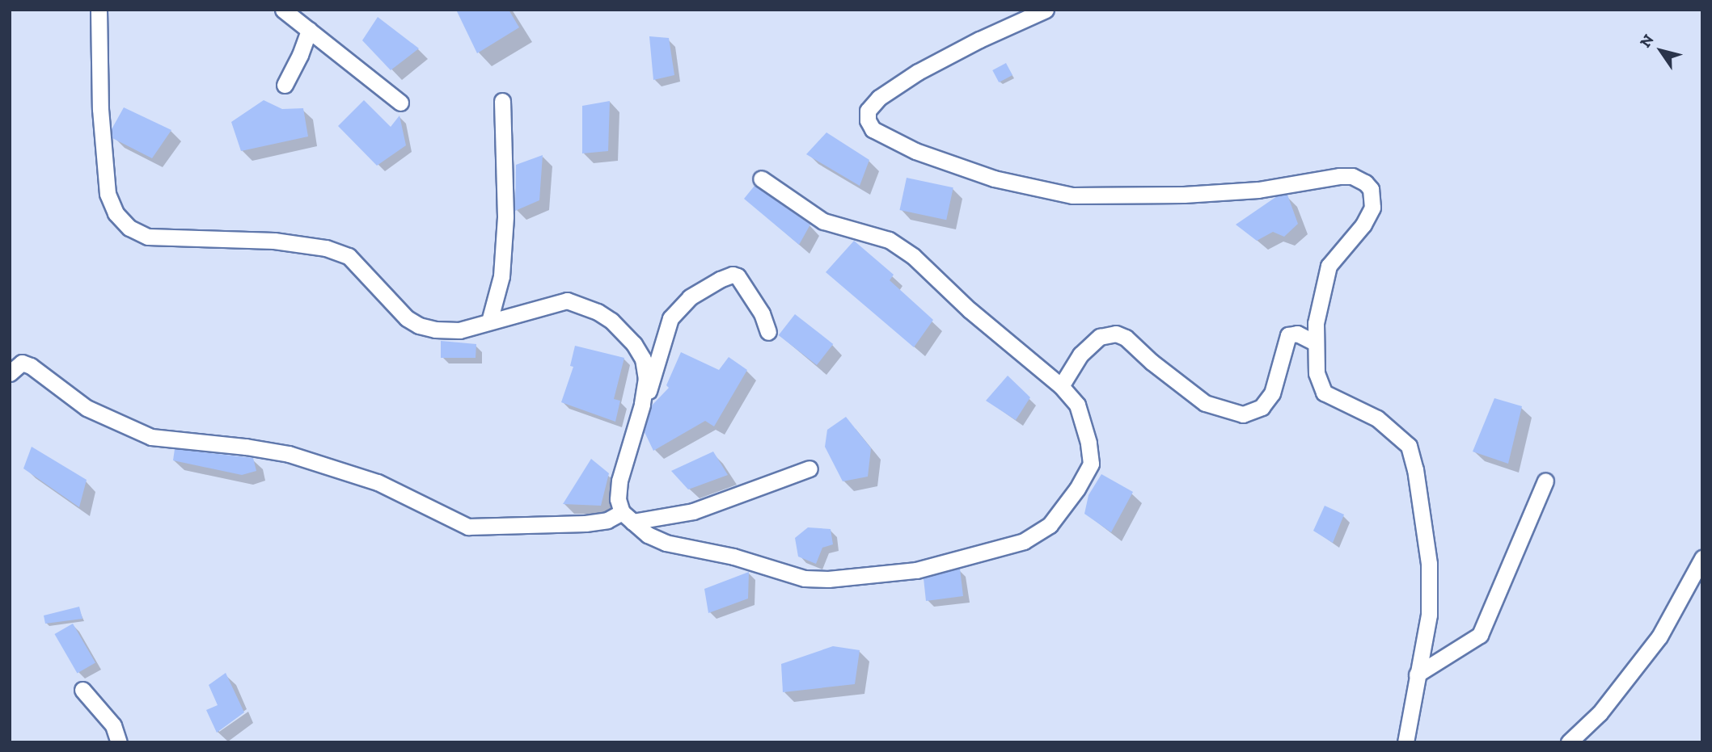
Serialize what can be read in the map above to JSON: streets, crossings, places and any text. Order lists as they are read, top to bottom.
{
  "north": "top left"
}
